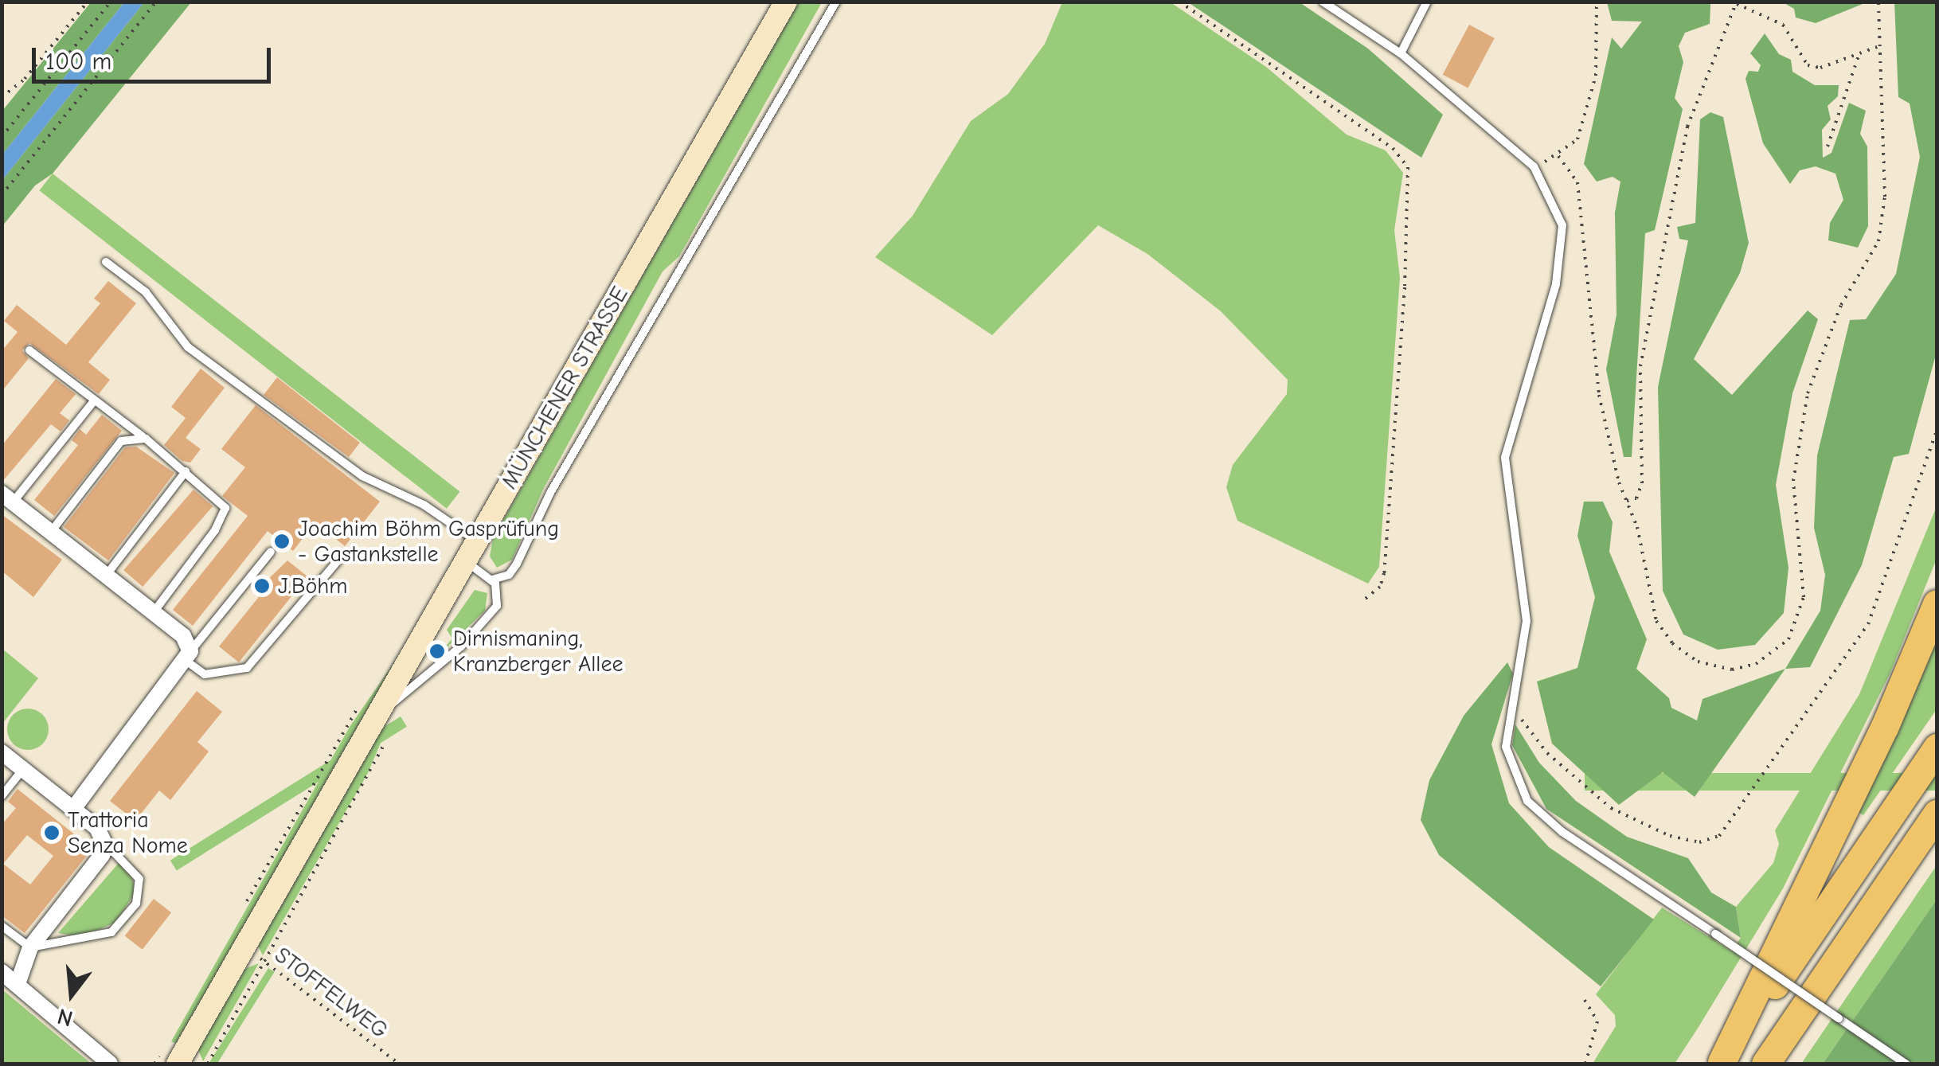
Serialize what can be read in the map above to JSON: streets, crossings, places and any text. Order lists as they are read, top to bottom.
{
  "streets": {
    "main road": ["MÜNCHENER STRASSE"],
    "path": ["STOFFELWEG"]
  },
  "crossings": [
    ["MÜNCHENER STRASSE", "STOFFELWEG"]
  ],
  "places": [
    "Joachim Böhm Gasprüfung - Gastankstelle",
    "J.Böhm",
    "Dirnismaning, Kranzberger Allee",
    "Trattoria Senza Nome"
  ],
  "scale_bar": "100 m",
  "north": "bottom"
}
